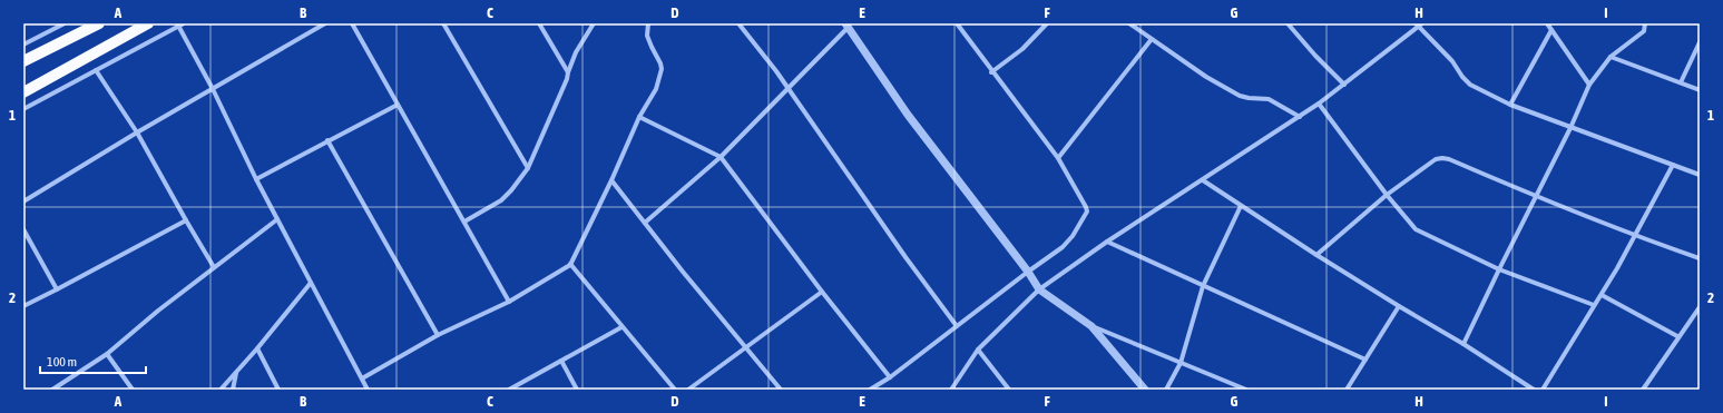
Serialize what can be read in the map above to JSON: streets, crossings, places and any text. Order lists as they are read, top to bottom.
{
  "scale_bar": "100 m",
  "grid": {
    "columns": [
      "A",
      "B",
      "C",
      "D",
      "E",
      "F",
      "G",
      "H",
      "I"
    ],
    "rows": ["1", "2"]
  }
}
